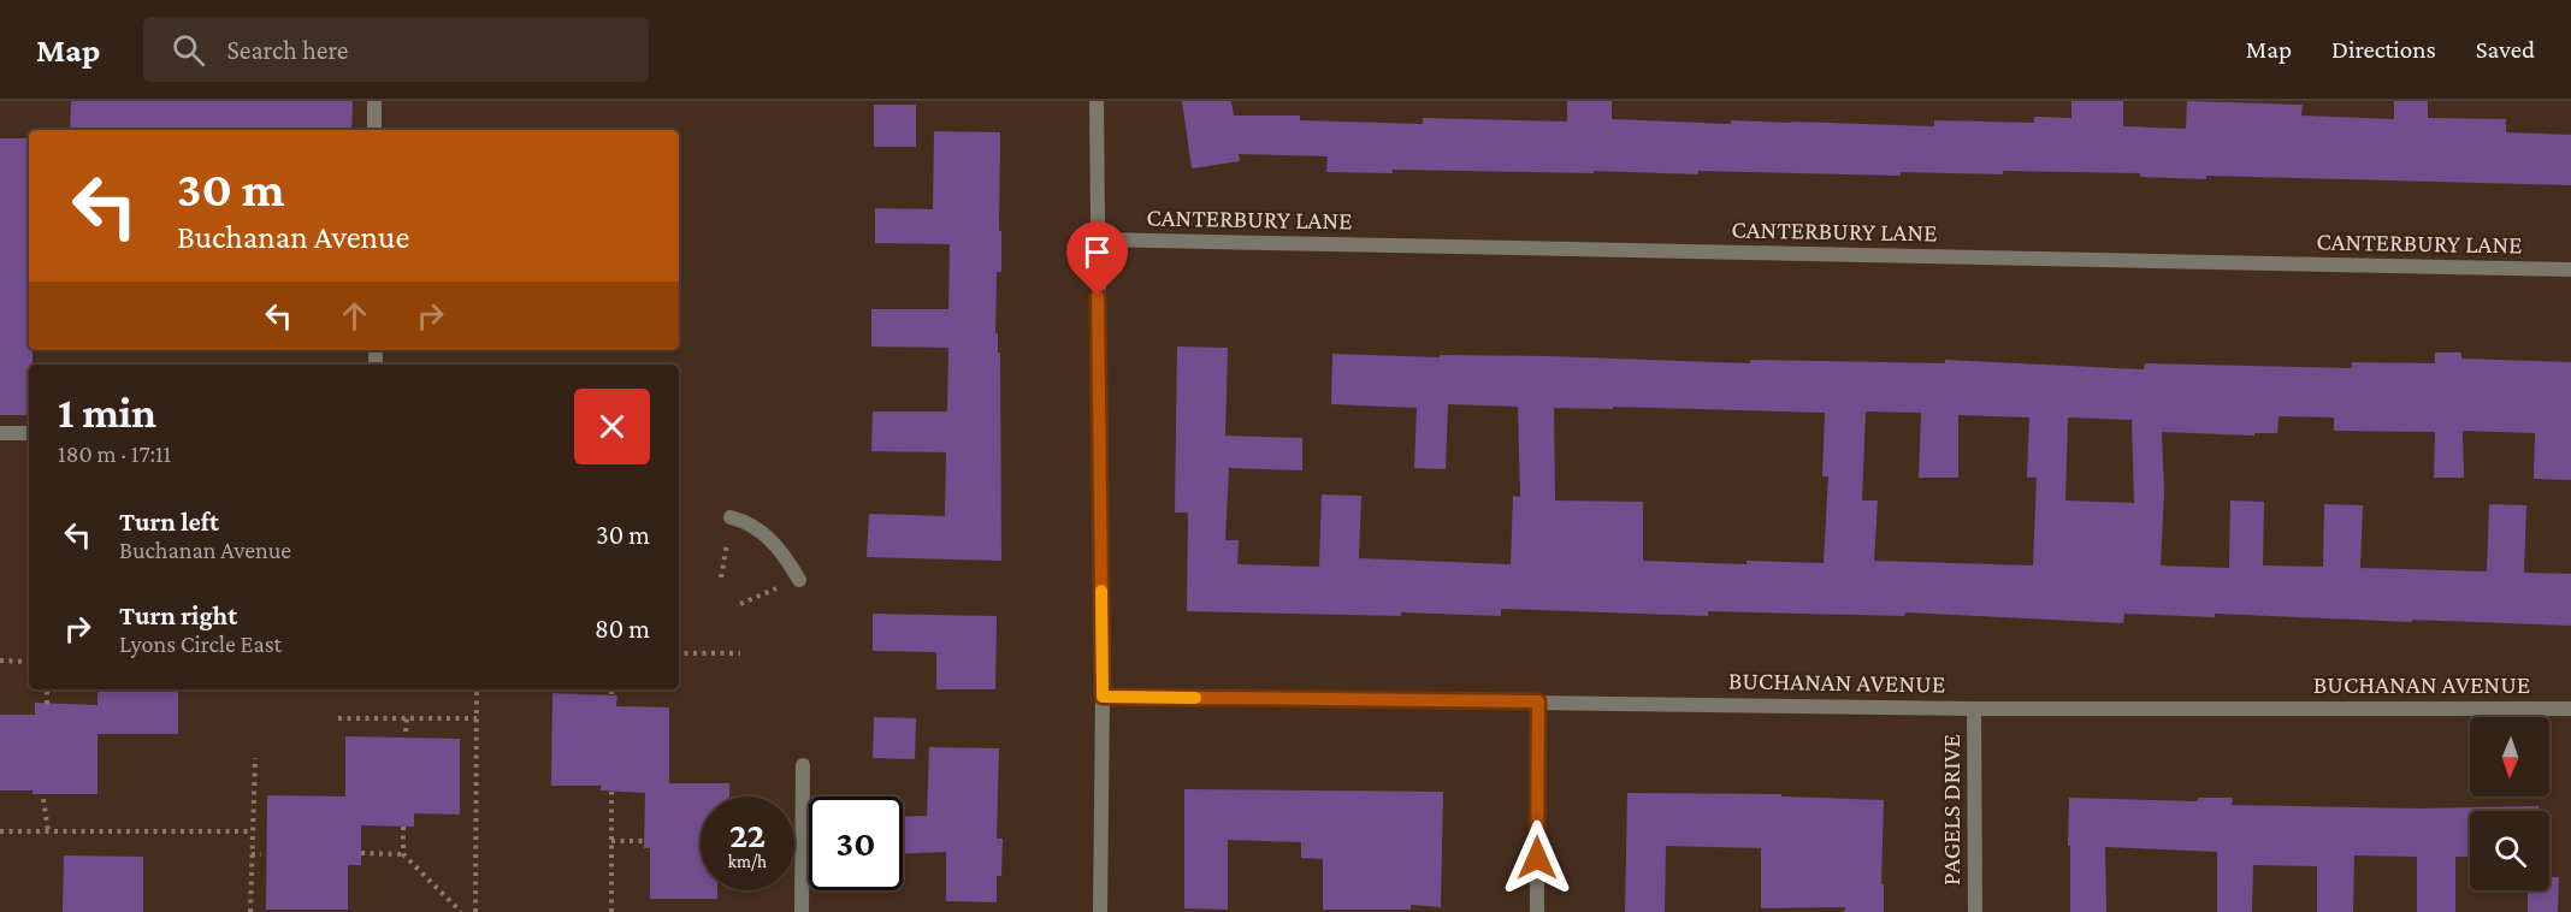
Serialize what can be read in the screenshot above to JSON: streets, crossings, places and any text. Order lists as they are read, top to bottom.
{
  "streets": {
    "street": ["CANTERBURY LANE", "BUCHANAN AVENUE", "PAGELS DRIVE"]
  },
  "crossings": [
    ["BUCHANAN AVENUE", "PAGELS DRIVE"]
  ],
  "north": "bottom",
  "page": {
    "header": "Map",
    "search": "Search here",
    "nav": ["Map", "Directions", "Saved"],
    "turn": ["30 m", "Buchanan Avenue"],
    "heading": ["1 min", "180 m · 17:11"],
    "list": [
      {
        "name": "Turn left",
        "note": "Buchanan Avenue",
        "value": "30 m"
      },
      {
        "name": "Turn right",
        "note": "Lyons Circle East",
        "value": "80 m"
      }
    ],
    "speed": "22 km/h",
    "limit": "30"
  }
}
